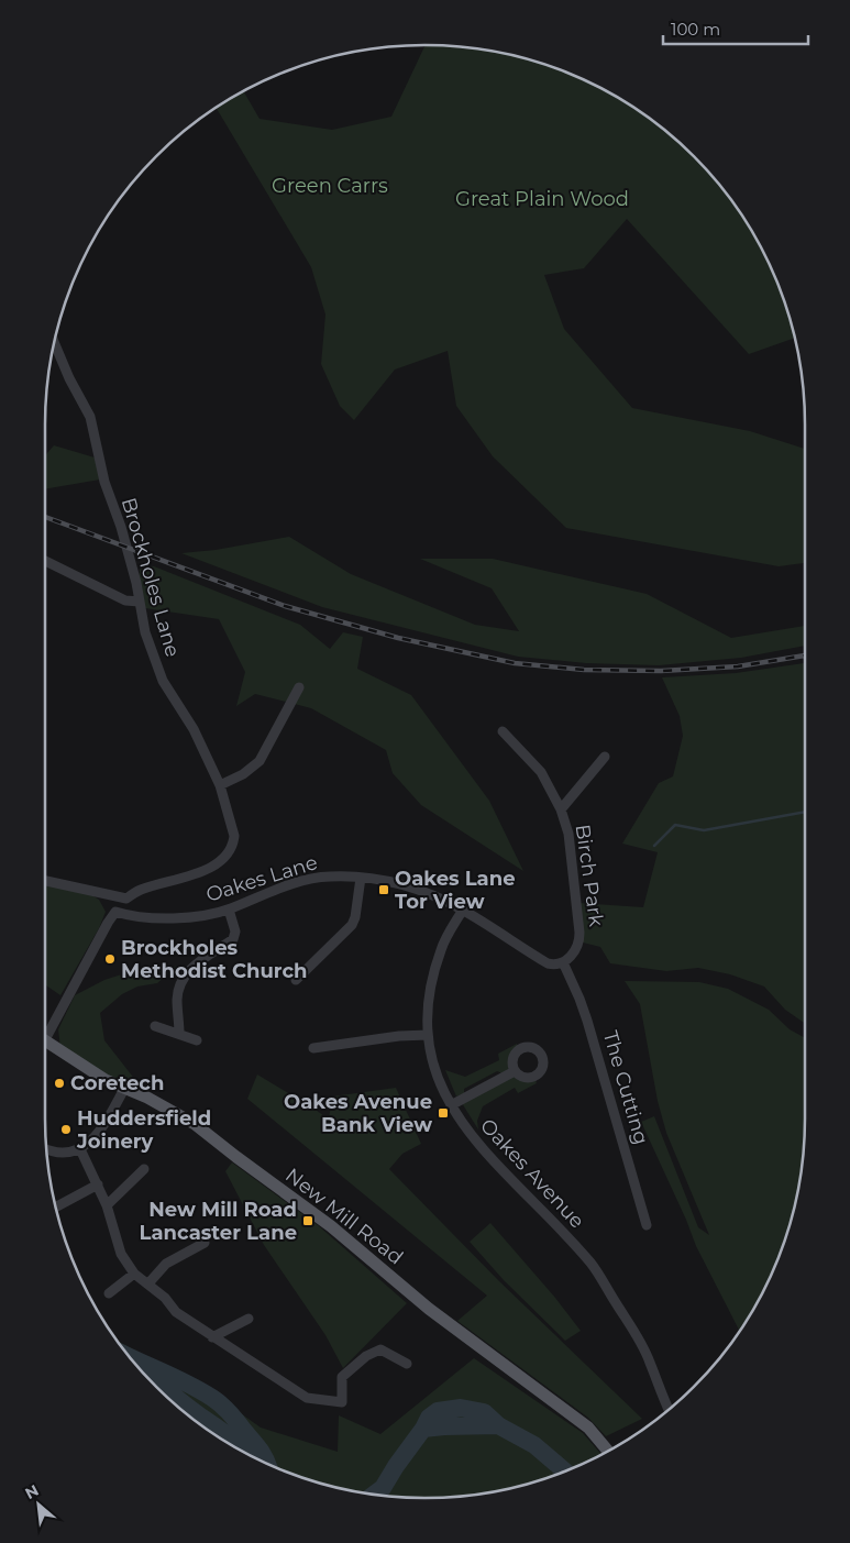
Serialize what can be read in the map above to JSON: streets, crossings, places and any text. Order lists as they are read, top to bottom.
{
  "streets": {
    "main road": ["New Mill Road"],
    "street": [
      "Brockholes Lane",
      "Birch Park",
      "Oakes Lane",
      "The Cutting",
      "Oakes Avenue"
    ]
  },
  "crossings": [
    ["Birch Park", "Oakes Lane"],
    ["Birch Park", "The Cutting"],
    ["Oakes Lane", "The Cutting"],
    ["Oakes Lane", "Oakes Avenue"]
  ],
  "parks": ["Green Carrs", "Great Plain Wood"],
  "places": {
    "transit": ["Oakes Lane Tor View", "Oakes Avenue Bank View", "New Mill Road Lancaster Lane"],
    "other": ["Brockholes Methodist Church", "Coretech", "Huddersfield Joinery"]
  },
  "scale_bar": "100 m",
  "north": "top left"
}
